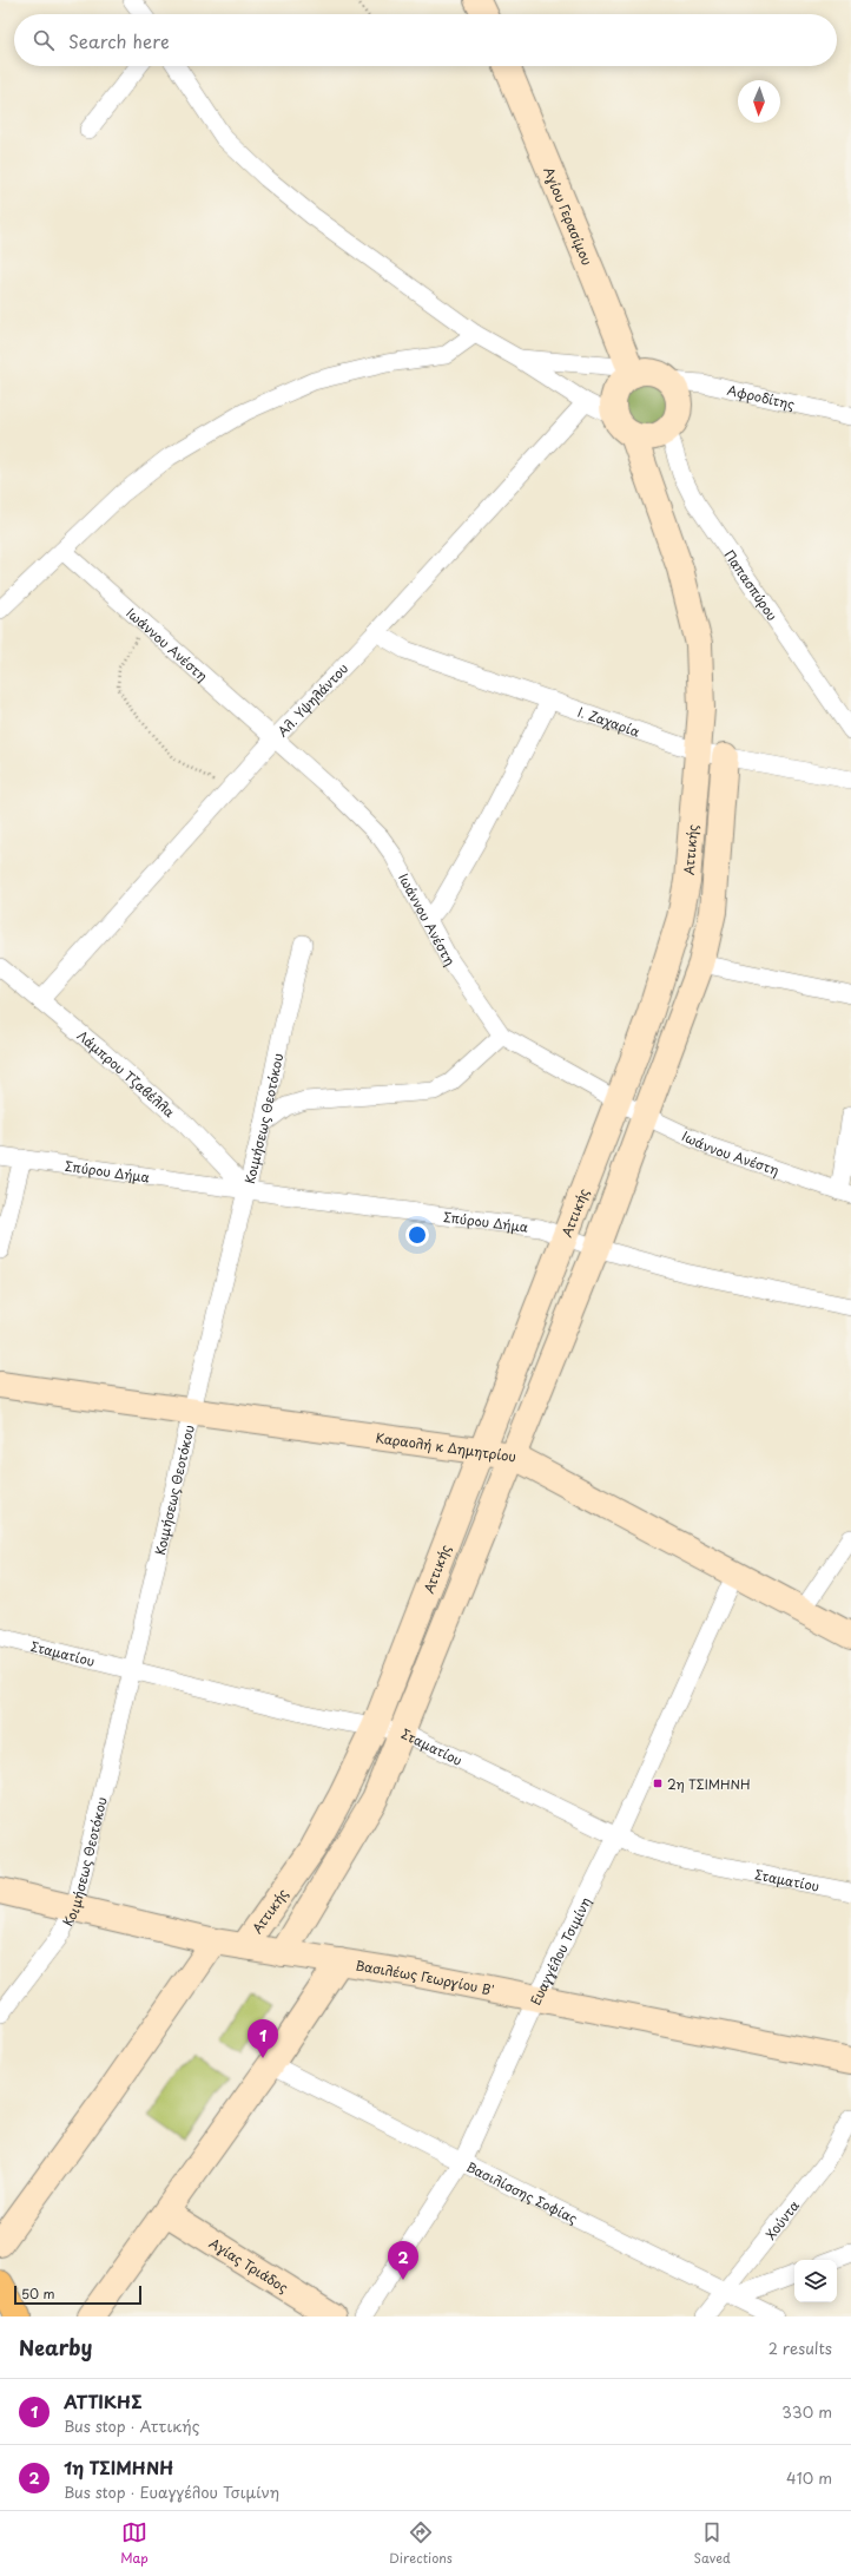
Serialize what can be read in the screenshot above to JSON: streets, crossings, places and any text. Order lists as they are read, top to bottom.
{
  "streets": {
    "street": [
      "Αγίου Γερασίμου",
      "Αφροδίτης",
      "Παπασπύρου",
      "Ιωάννου Ανέστη",
      "Αλ. Υψηλάντου",
      "Ι. Ζαχαρία",
      "Αττικής",
      "Λάμπρου Τζαβέλλα",
      "Κοιμήσεως Θεοτόκου",
      "Σπύρου Δήμα",
      "Καραολή κ Δημητρίου",
      "Σταματίου",
      "Ευαγγέλου Τσιμίνη",
      "Βασιλέως Γεωργίου Β'",
      "Βασιλίσσης Σοφίας",
      "Χούντα",
      "Αγίας Τριάδος"
    ]
  },
  "crossings": [
    ["Αγίου Γερασίμου", "Αφροδίτης"],
    ["Αγίου Γερασίμου", "Παπασπύρου"],
    ["Αγίου Γερασίμου", "Αττικής"],
    ["Αφροδίτης", "Παπασπύρου"],
    ["Αφροδίτης", "Αττικής"],
    ["Παπασπύρου", "Αττικής"],
    ["Ιωάννου Ανέστη", "Αλ. Υψηλάντου"],
    ["Ιωάννου Ανέστη", "Αττικής"],
    ["Αλ. Υψηλάντου", "Ι. Ζαχαρία"],
    ["Αλ. Υψηλάντου", "Λάμπρου Τζαβέλλα"],
    ["Ι. Ζαχαρία", "Αττικής"],
    ["Αττικής", "Σπύρου Δήμα"],
    ["Αττικής", "Καραολή κ Δημητρίου"],
    ["Αττικής", "Σταματίου"],
    ["Αττικής", "Βασιλέως Γεωργίου Β'"],
    ["Λάμπρου Τζαβέλλα", "Κοιμήσεως Θεοτόκου"],
    ["Λάμπρου Τζαβέλλα", "Σπύρου Δήμα"],
    ["Κοιμήσεως Θεοτόκου", "Σπύρου Δήμα"],
    ["Κοιμήσεως Θεοτόκου", "Καραολή κ Δημητρίου"],
    ["Κοιμήσεως Θεοτόκου", "Σταματίου"],
    ["Κοιμήσεως Θεοτόκου", "Βασιλέως Γεωργίου Β'"],
    ["Καραολή κ Δημητρίου", "Ευαγγέλου Τσιμίνη"],
    ["Σταματίου", "Ευαγγέλου Τσιμίνη"],
    ["Ευαγγέλου Τσιμίνη", "Βασιλέως Γεωργίου Β'"],
    ["Ευαγγέλου Τσιμίνη", "Βασιλίσσης Σοφίας"],
    ["Βασιλίσσης Σοφίας", "Χούντα"]
  ],
  "places": {
    "transit": ["2η ΤΣΙΜΗΝΗ"]
  },
  "scale_bar": "50 m",
  "north": "bottom",
  "page": {
    "search": "Search here",
    "pins": ["1", "2"],
    "scale": "50 m",
    "heading": ["Nearby", "2 results"],
    "list": [
      {
        "mark": "1",
        "name": "ΑΤΤΙΚΗΣ",
        "note": "Bus stop · Αττικής",
        "value": "330 m"
      },
      {
        "mark": "2",
        "name": "1η ΤΣΙΜΗΝΗ",
        "note": "Bus stop · Ευαγγέλου Τσιμίνη",
        "value": "410 m"
      }
    ],
    "nav": ["Map", "Directions", "Saved"]
  }
}
